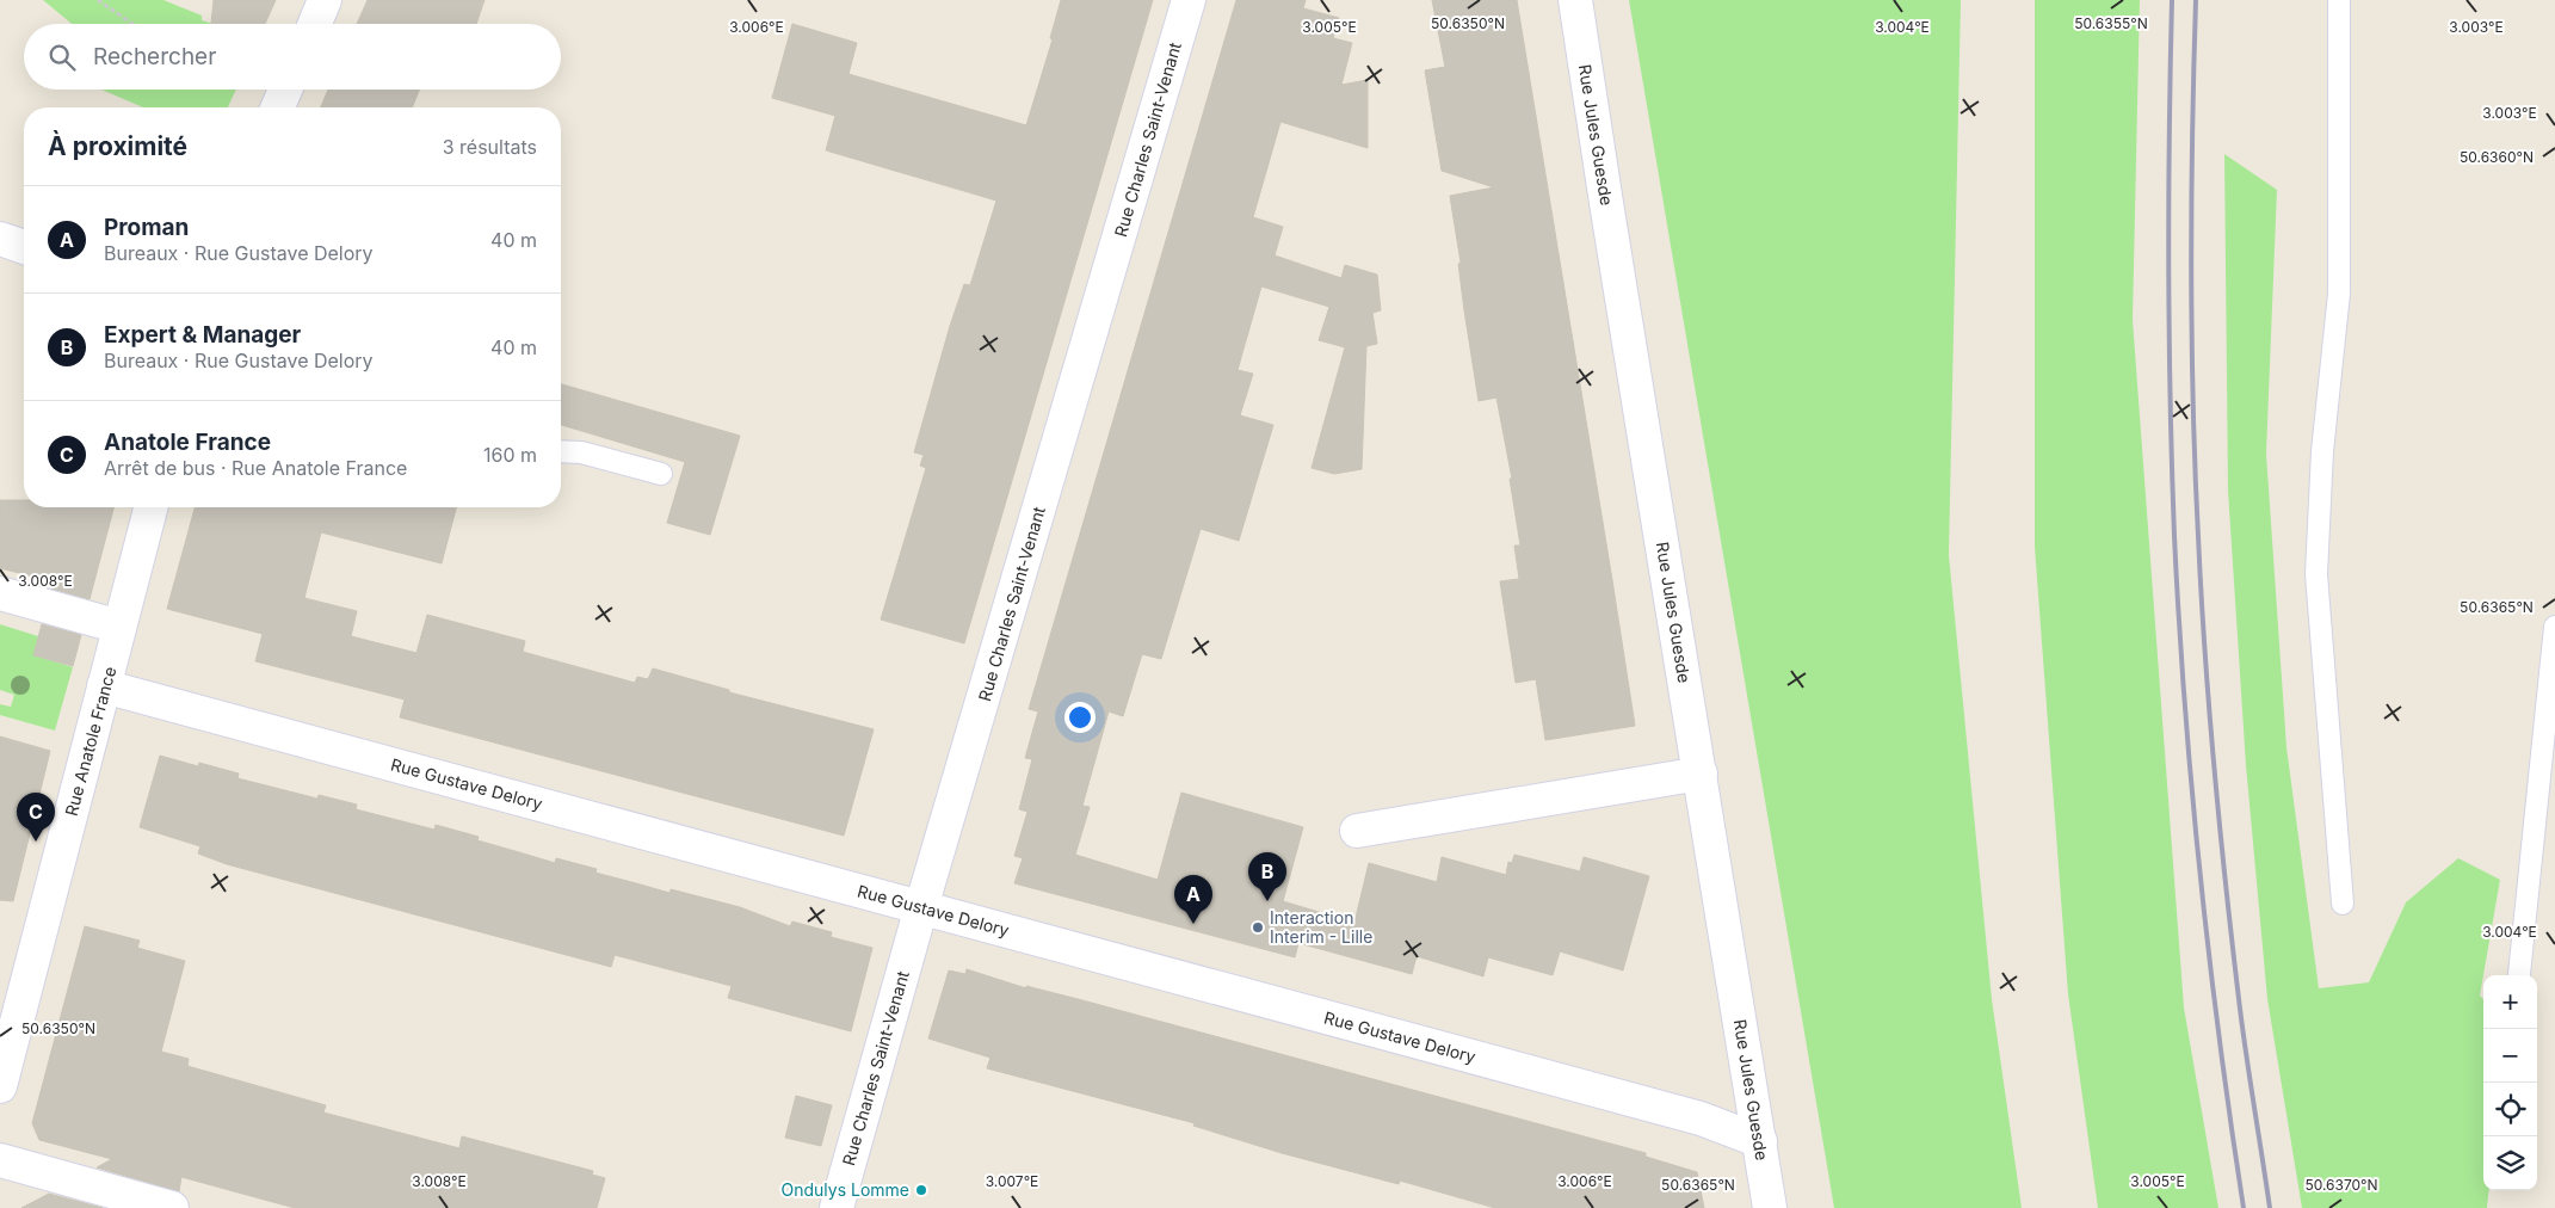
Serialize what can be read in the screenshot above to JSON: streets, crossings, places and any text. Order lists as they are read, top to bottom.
{
  "streets": {
    "street": [
      "Rue Jules Guesde",
      "Rue Charles Saint-Venant",
      "Rue Anatole France",
      "Rue Gustave Delory"
    ]
  },
  "crossings": [
    ["Rue Jules Guesde", "Rue Gustave Delory"],
    ["Rue Charles Saint-Venant", "Rue Gustave Delory"],
    ["Rue Anatole France", "Rue Gustave Delory"]
  ],
  "places": ["Interaction Interim - Lille", "Ondulys Lomme"],
  "page": {
    "search": "Rechercher",
    "heading": ["À proximité", "3 résultats"],
    "list": [
      {
        "mark": "A",
        "name": "Proman",
        "note": "Bureaux · Rue Gustave Delory",
        "value": "40 m"
      },
      {
        "mark": "B",
        "name": "Expert & Manager",
        "note": "Bureaux · Rue Gustave Delory",
        "value": "40 m"
      },
      {
        "mark": "C",
        "name": "Anatole France",
        "note": "Arrêt de bus · Rue Anatole France",
        "value": "160 m"
      }
    ],
    "pins": ["C", "B", "A"],
    "map_buttons": ["+", "−"]
  },
  "coordinates": [
    "50.6350°N",
    "50.6355°N",
    "3.006°E",
    "3.005°E",
    "3.004°E",
    "3.003°E",
    "50.6360°N",
    "3.008°E",
    "50.6365°N",
    "3.007°E",
    "50.6370°N"
  ]
}
